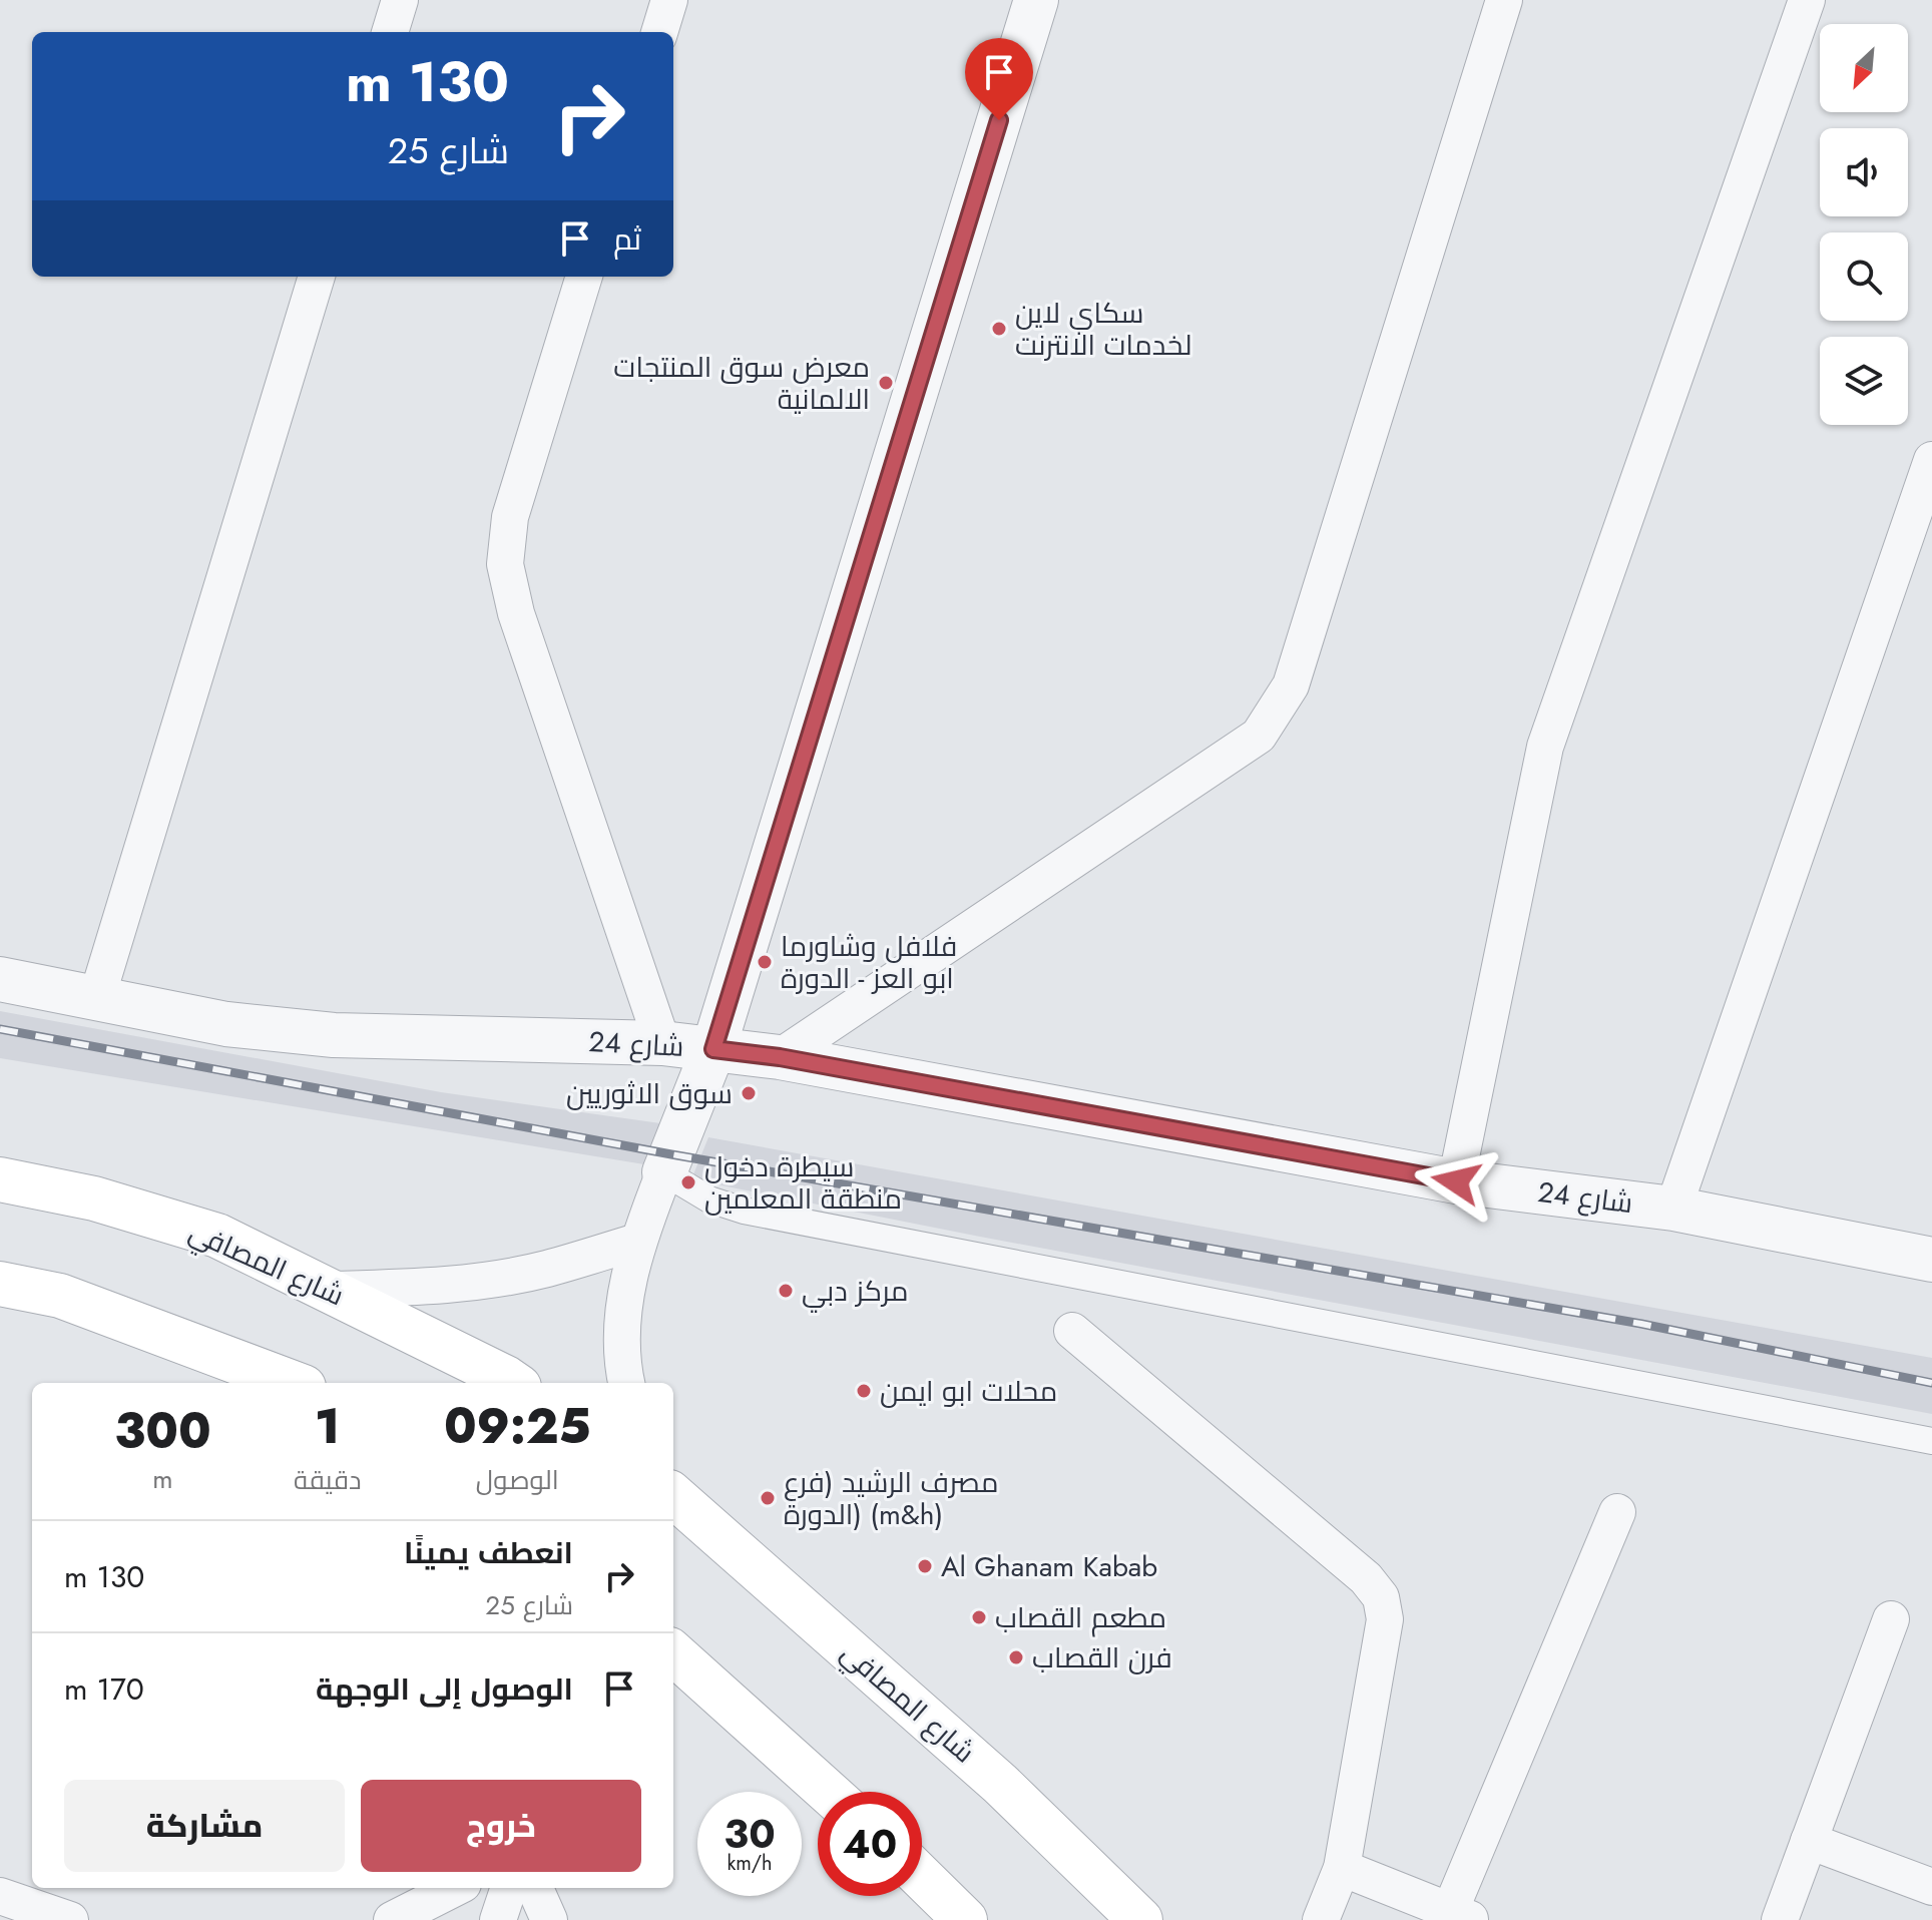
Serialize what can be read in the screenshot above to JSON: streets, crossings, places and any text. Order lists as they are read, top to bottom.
{
  "streets": {
    "main road": ["شارع المصافي"],
    "street": ["شارع 24"]
  },
  "places": [
    "سكاي لاين لخدمات الانترنت",
    "معرض سوق المنتجات الالمانية",
    "فلافل وشاورما ابو العز - الدورة",
    "سوق الاثوريين",
    "سيطرة دخول منطقة المعلمين",
    "مركز دبي",
    "محلات ابو ايمن",
    "مصرف الرشيد (فرع الدورة) (m&h)",
    "Al Ghanam Kabab",
    "مطعم القصاب",
    "فرن القصاب"
  ],
  "north": "bottom left",
  "page": {
    "turn": ["130 m", "شارع 25"],
    "then": "ثم",
    "eta": [
      "09:25",
      "الوصول",
      "1",
      "دقيقة",
      "300",
      "m"
    ],
    "list": [
      {
        "name": "انعطف يمينًا",
        "note": "شارع 25",
        "value": "130 m"
      },
      {
        "name": "الوصول إلى الوجهة",
        "value": "170 m"
      }
    ],
    "buttons": ["خروج", "مشاركة"],
    "speed": "30 km/h",
    "limit": "40"
  }
}
